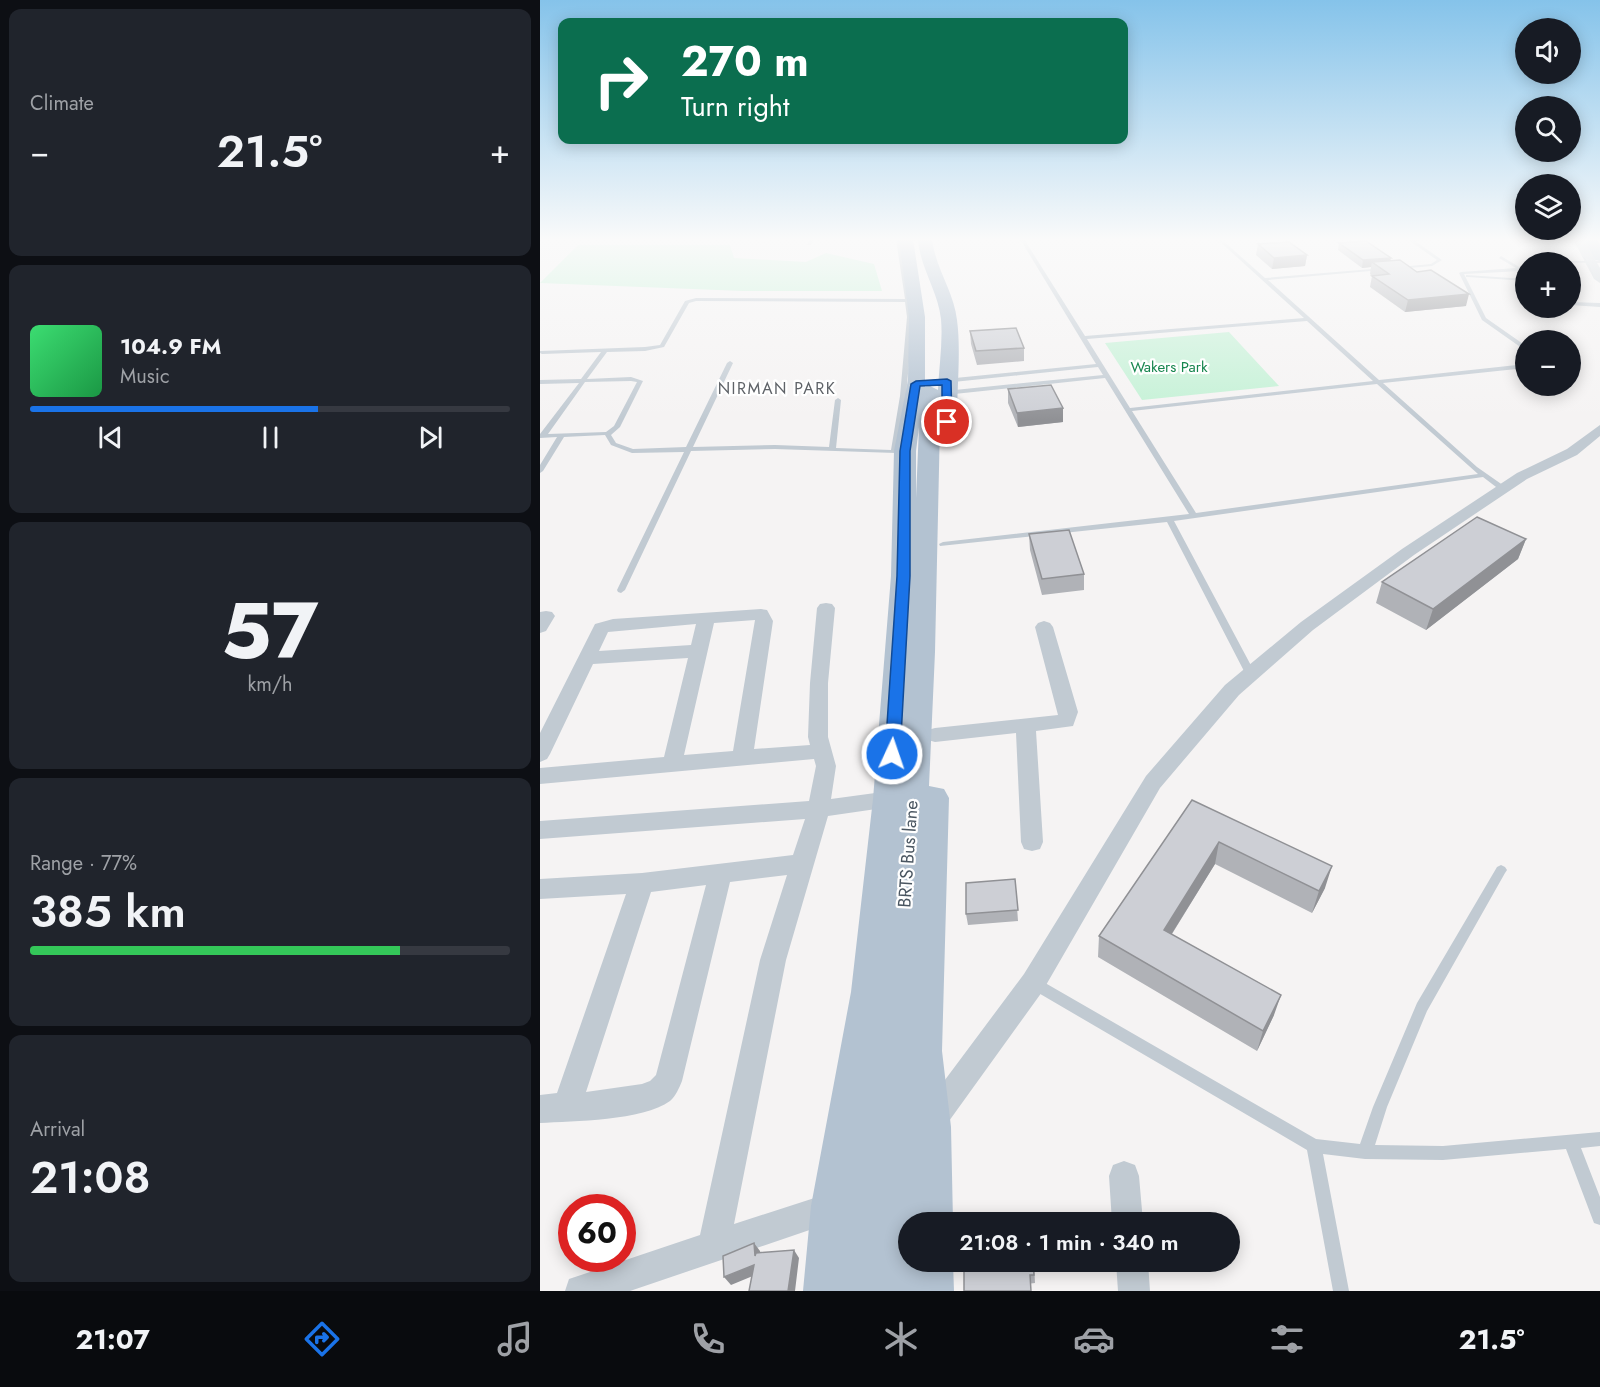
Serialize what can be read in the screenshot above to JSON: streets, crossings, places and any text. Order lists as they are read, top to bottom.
{
  "streets": {
    "main road": ["BRTS Bus lane"]
  },
  "districts": ["NIRMAN PARK"],
  "parks": ["Wakers Park"],
  "page": {
    "tile": [
      "Climate",
      ["57", "km/h"],
      ["Range · 77%", "385 km"],
      ["Arrival", "21:08"]
    ],
    "map_buttons": ["+", "−"],
    "turn": ["270 m", "Turn right"],
    "heat": ["−", "21.5°", "+"],
    "song": ["104.9 FM", "Music"],
    "limit": "60",
    "trip": "21:08 · 1 min · 340 m",
    "tabs": ["21:07", "21.5°"]
  }
}
